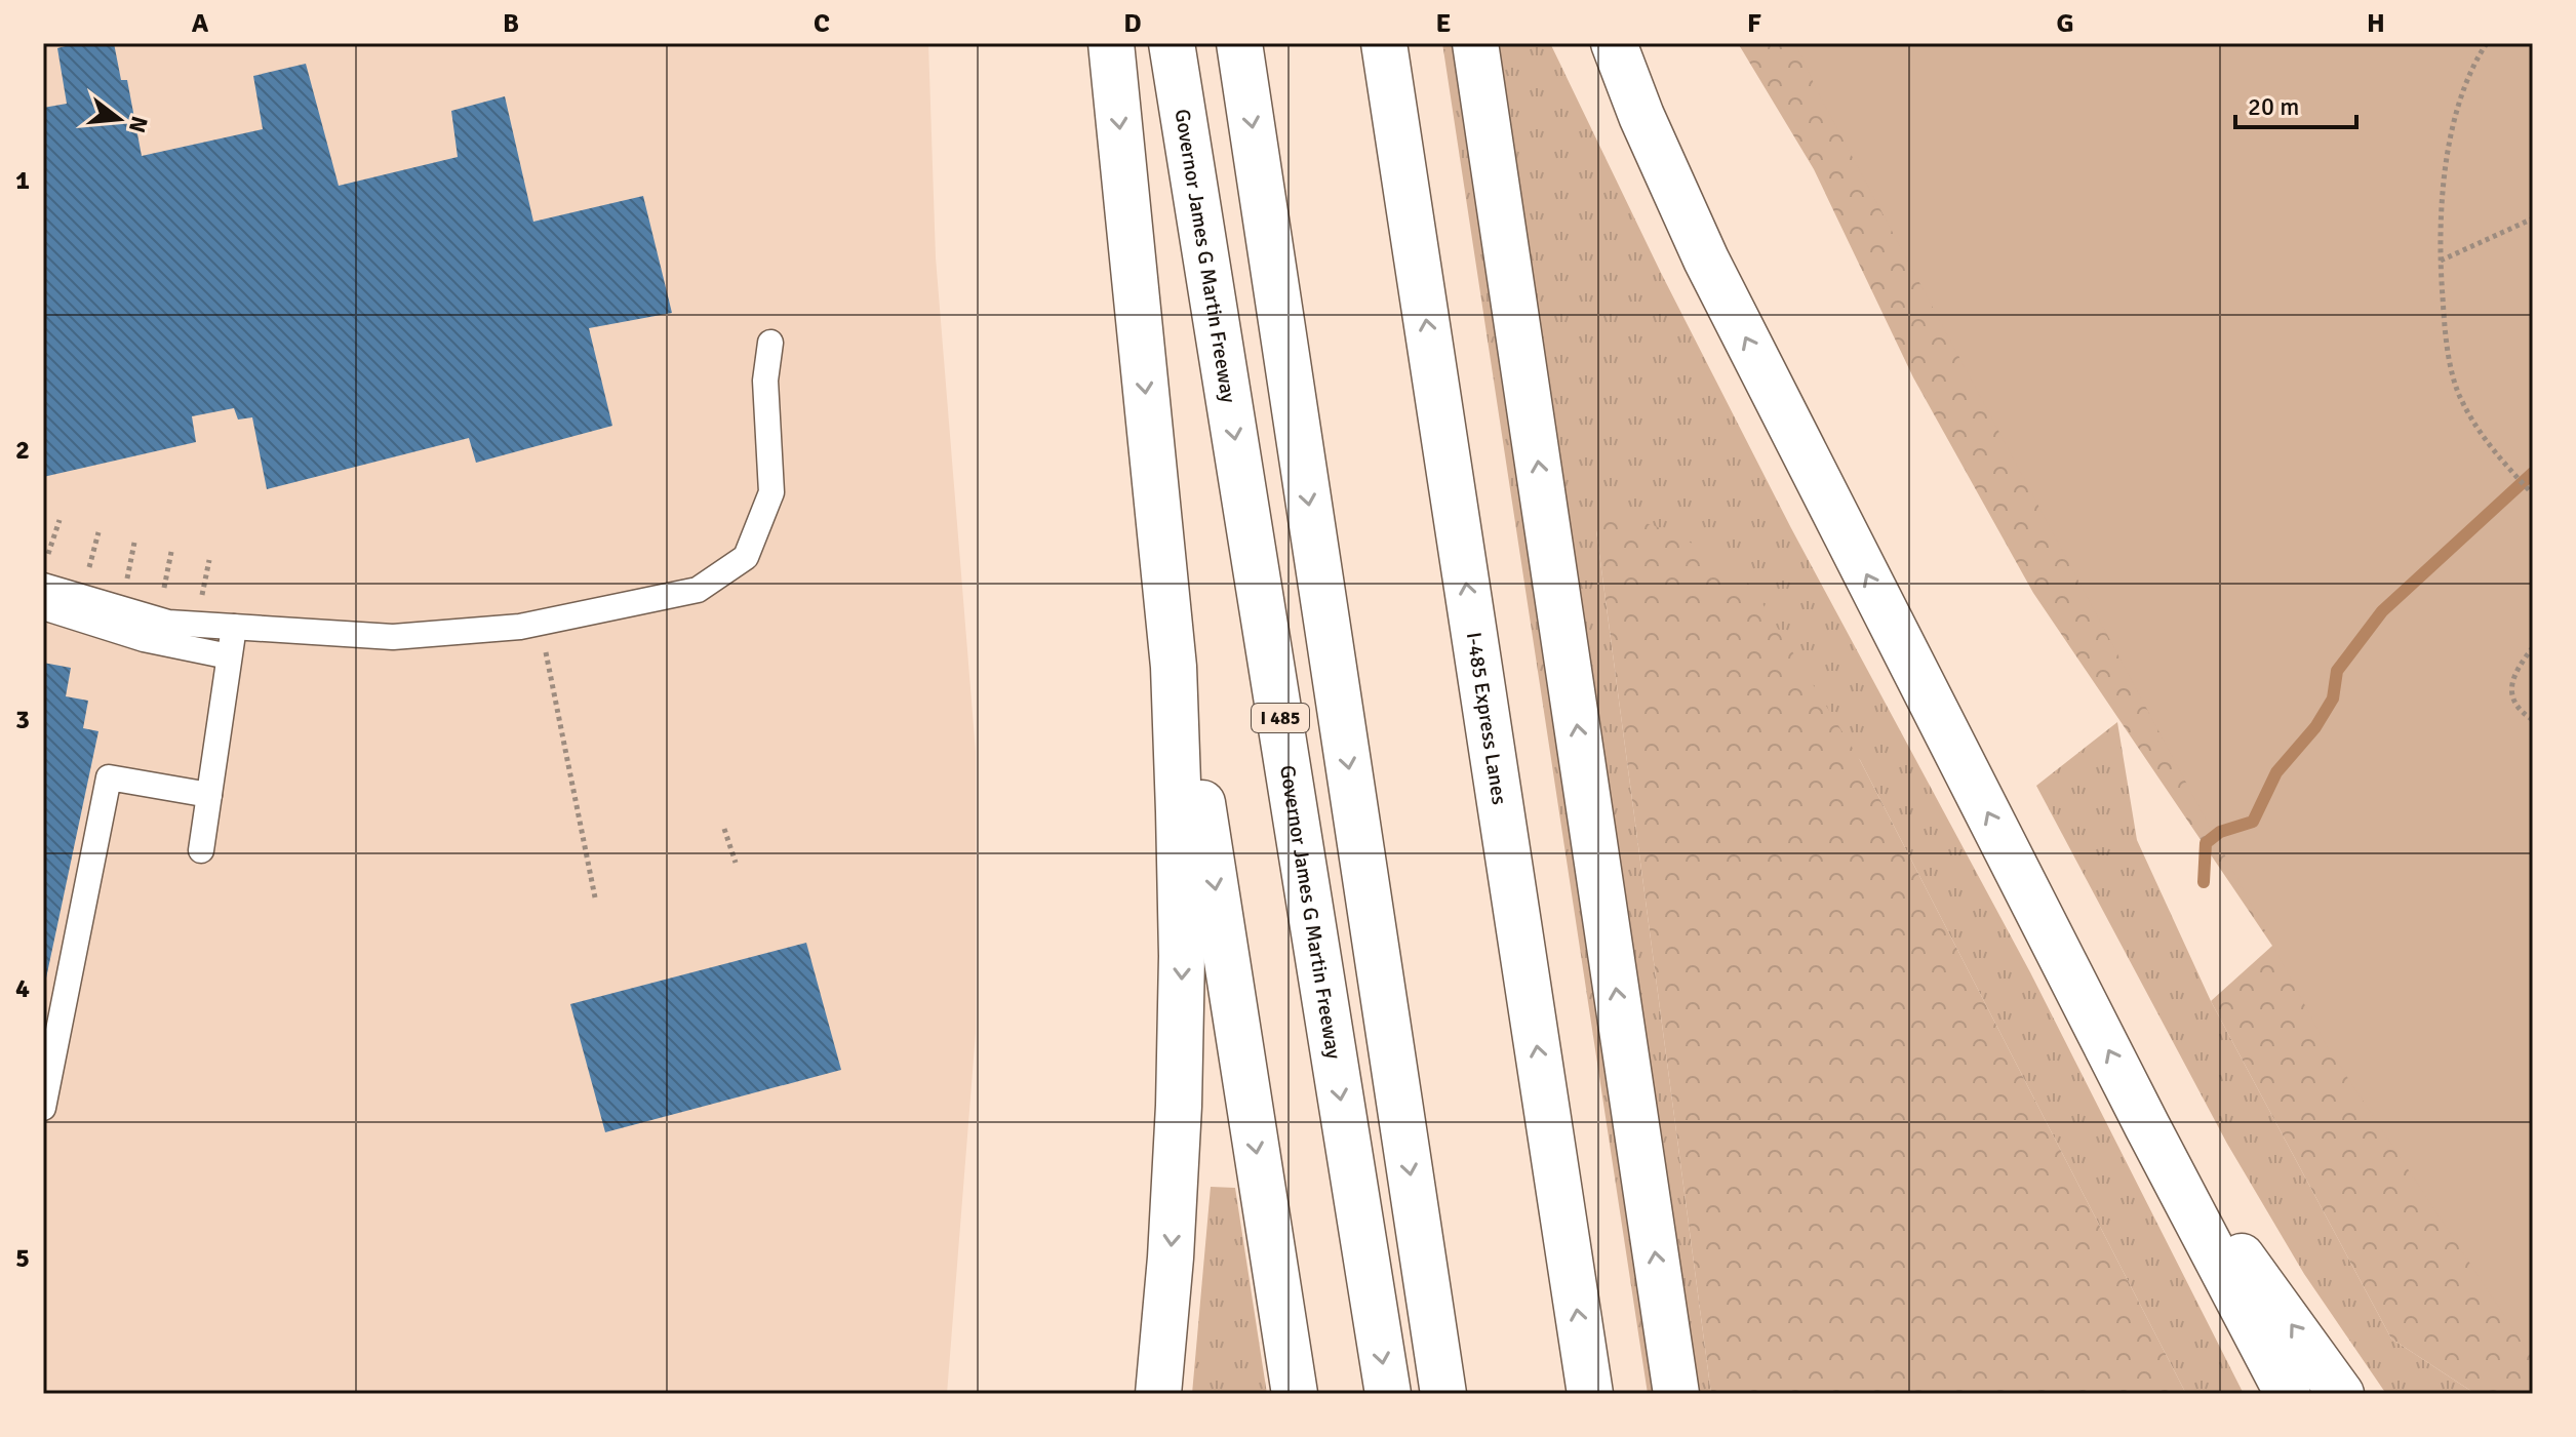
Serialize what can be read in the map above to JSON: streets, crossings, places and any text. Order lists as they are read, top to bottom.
{
  "streets": {
    "highway": ["Governor James G Martin Freeway", "I 485", "I-485 Express Lanes"]
  },
  "scale_bar": "20 m",
  "north": "right",
  "grid": {
    "columns": [
      "A",
      "B",
      "C",
      "D",
      "E",
      "F",
      "G",
      "H"
    ],
    "rows": [
      "1",
      "2",
      "3",
      "4",
      "5"
    ]
  }
}
